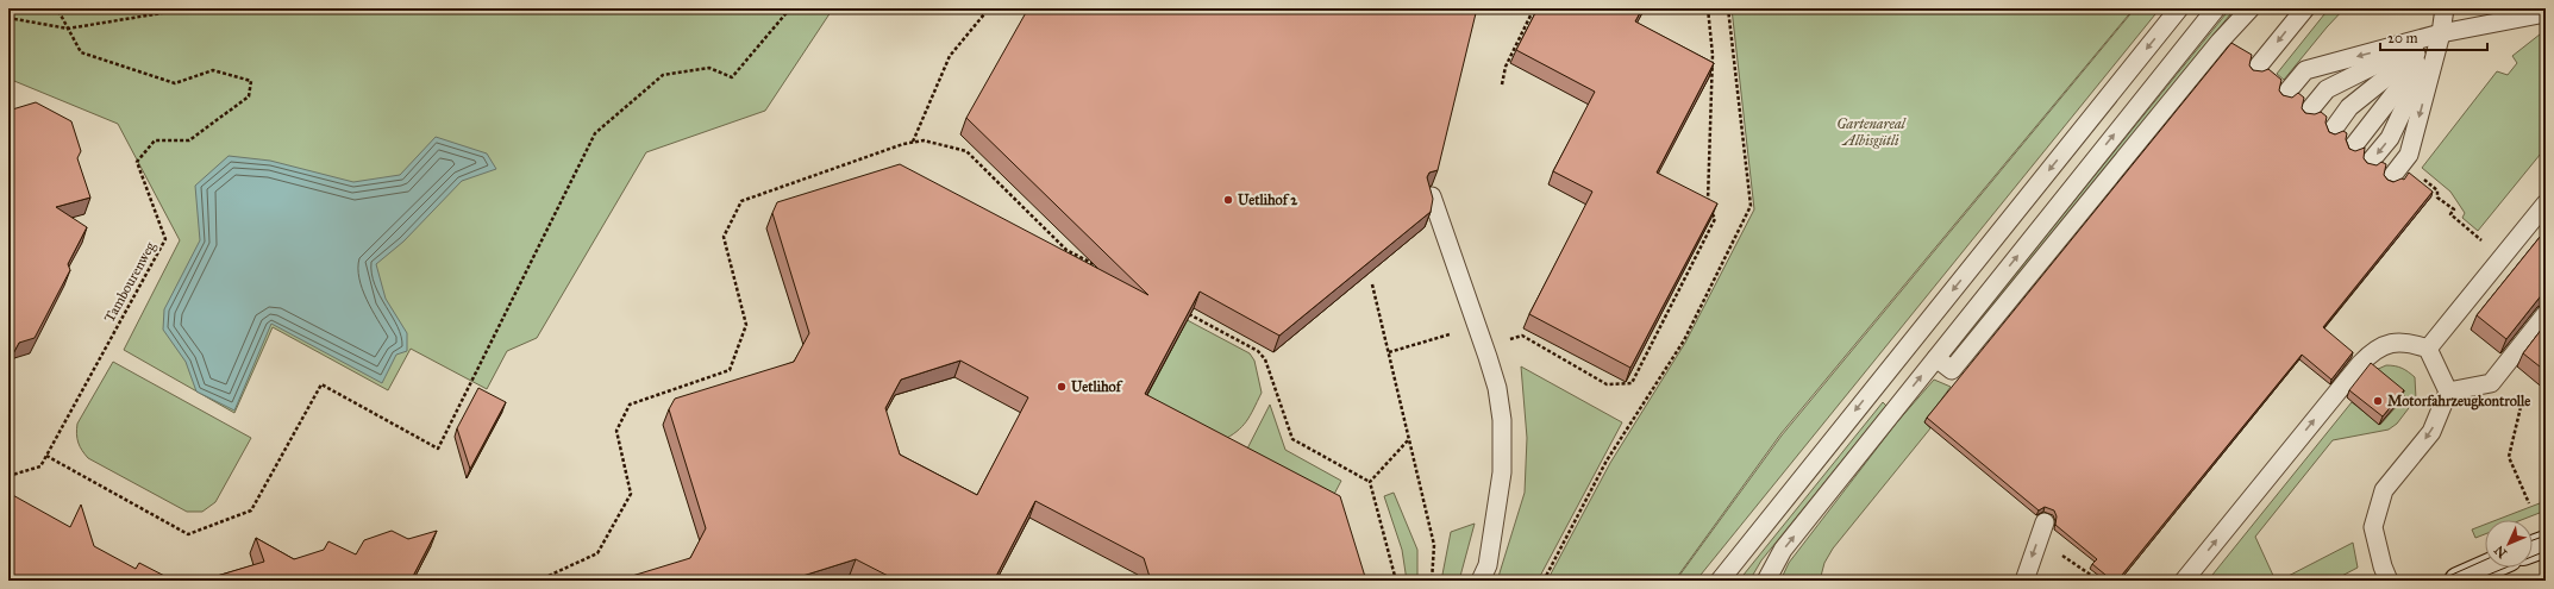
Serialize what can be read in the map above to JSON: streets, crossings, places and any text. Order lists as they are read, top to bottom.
{
  "streets": {
    "path": ["Tambourenweg"]
  },
  "parks": ["Gartenareal Albisgütli"],
  "places": ["Uetlihof 2", "Uetlihof", "Motorfahrzeugkontrolle"],
  "scale_bar": "20 m",
  "north": "bottom left"
}
